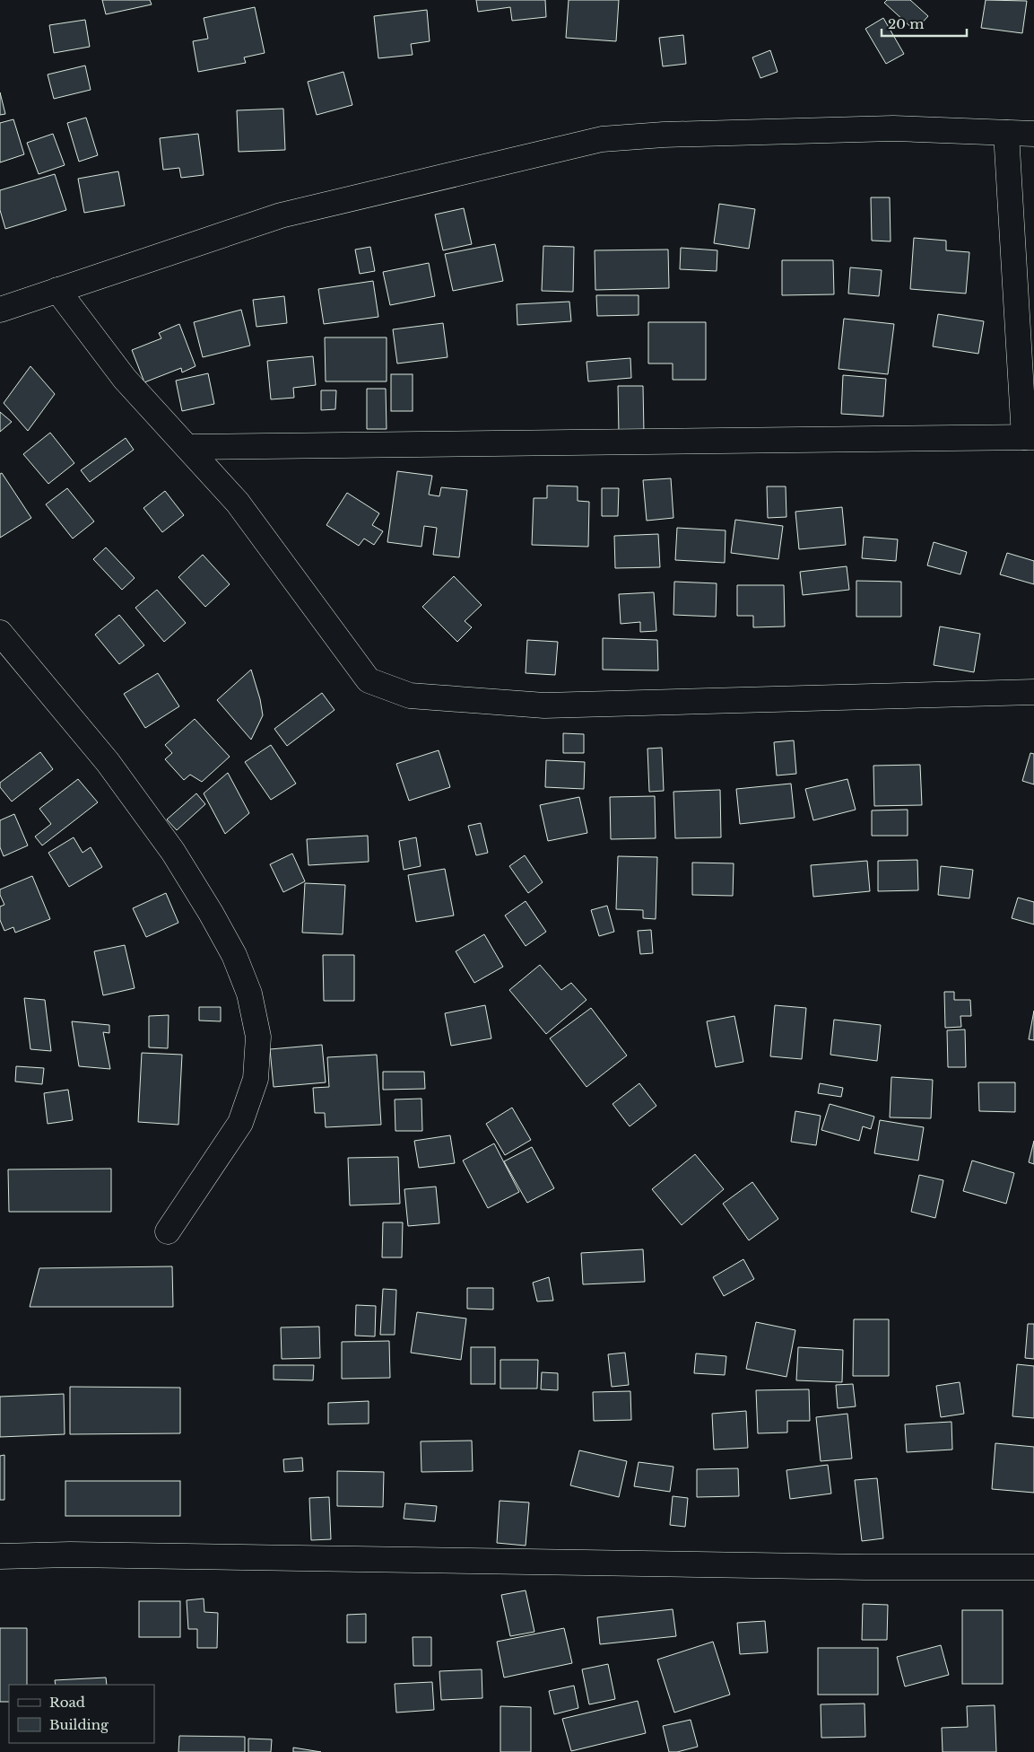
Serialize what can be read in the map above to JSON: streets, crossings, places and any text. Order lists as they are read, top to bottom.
{
  "legend": ["Road", "Building"],
  "scale_bar": "20 m"
}
